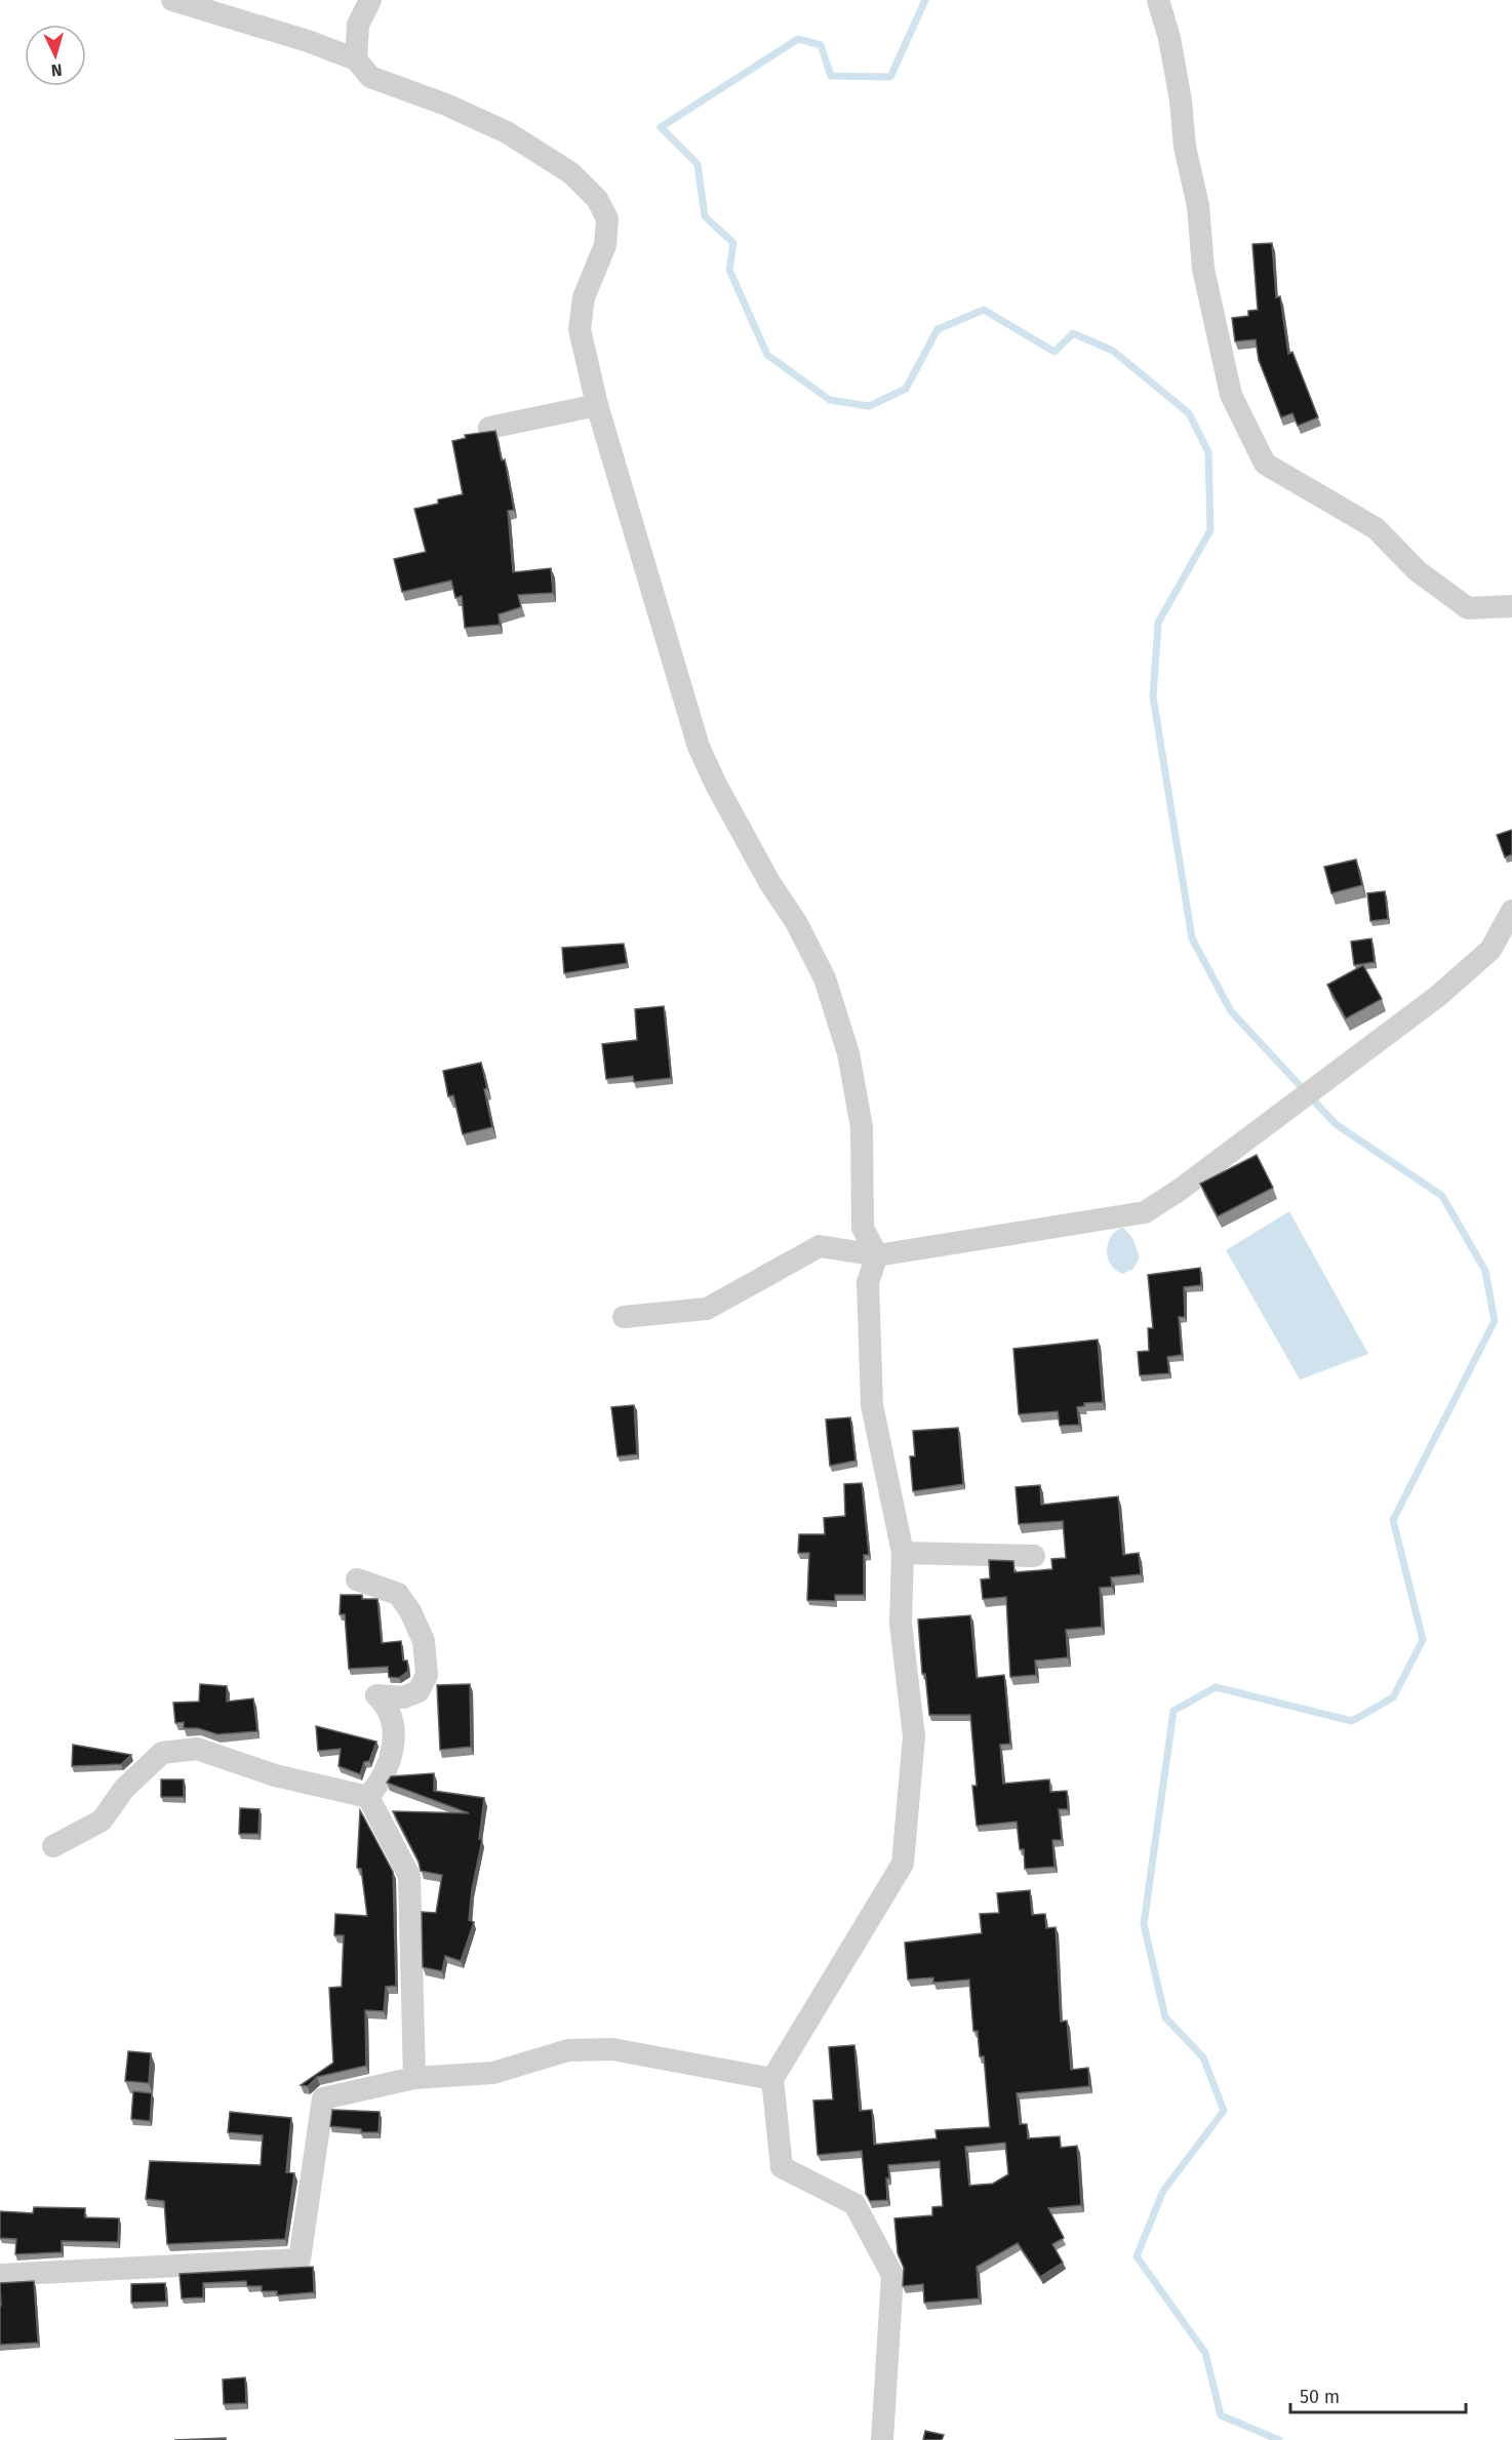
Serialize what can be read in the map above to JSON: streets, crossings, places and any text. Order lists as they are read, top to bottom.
{
  "scale_bar": "50 m",
  "north": "bottom"
}
